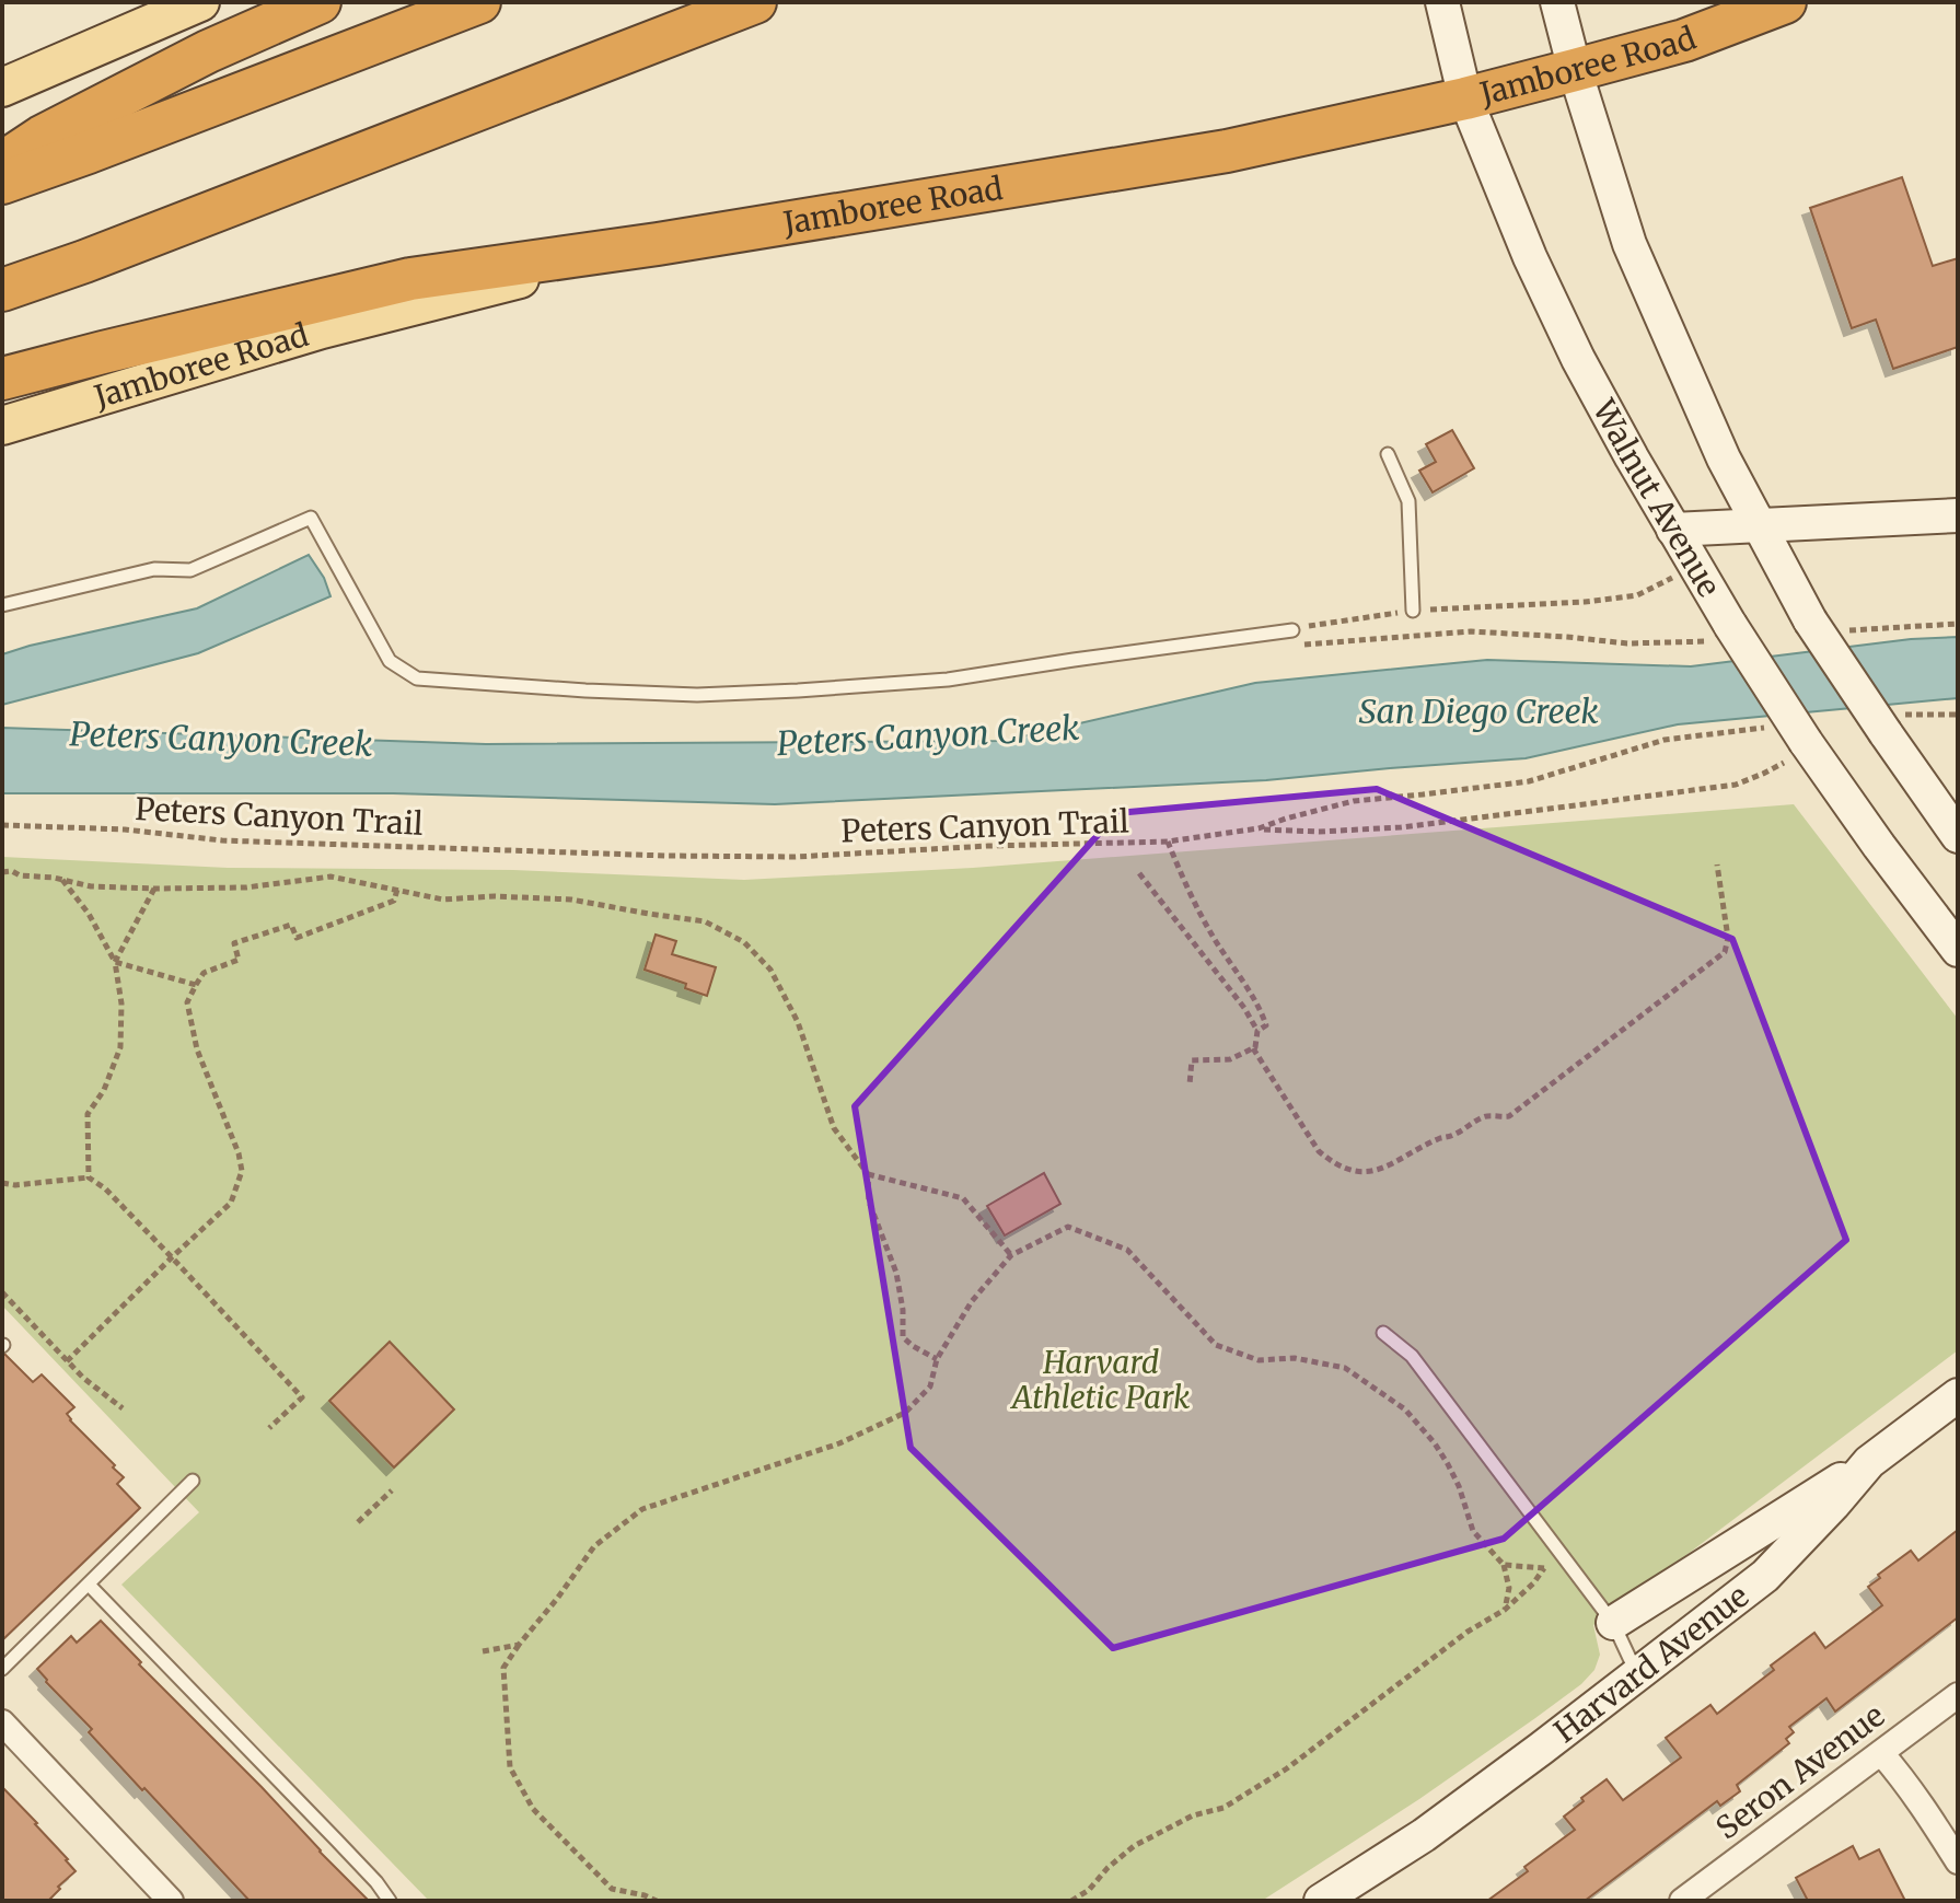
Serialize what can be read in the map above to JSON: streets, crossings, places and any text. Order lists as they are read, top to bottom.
{
  "streets": {
    "highway": ["Jamboree Road"],
    "main road": ["Walnut Avenue", "Harvard Avenue"],
    "street": ["Seron Avenue"],
    "path": ["Peters Canyon Trail"]
  },
  "crossings": [
    ["Jamboree Road", "Walnut Avenue"]
  ],
  "water": ["San Diego Creek", "Peters Canyon Creek"],
  "parks": ["Harvard Athletic Park"]
}
